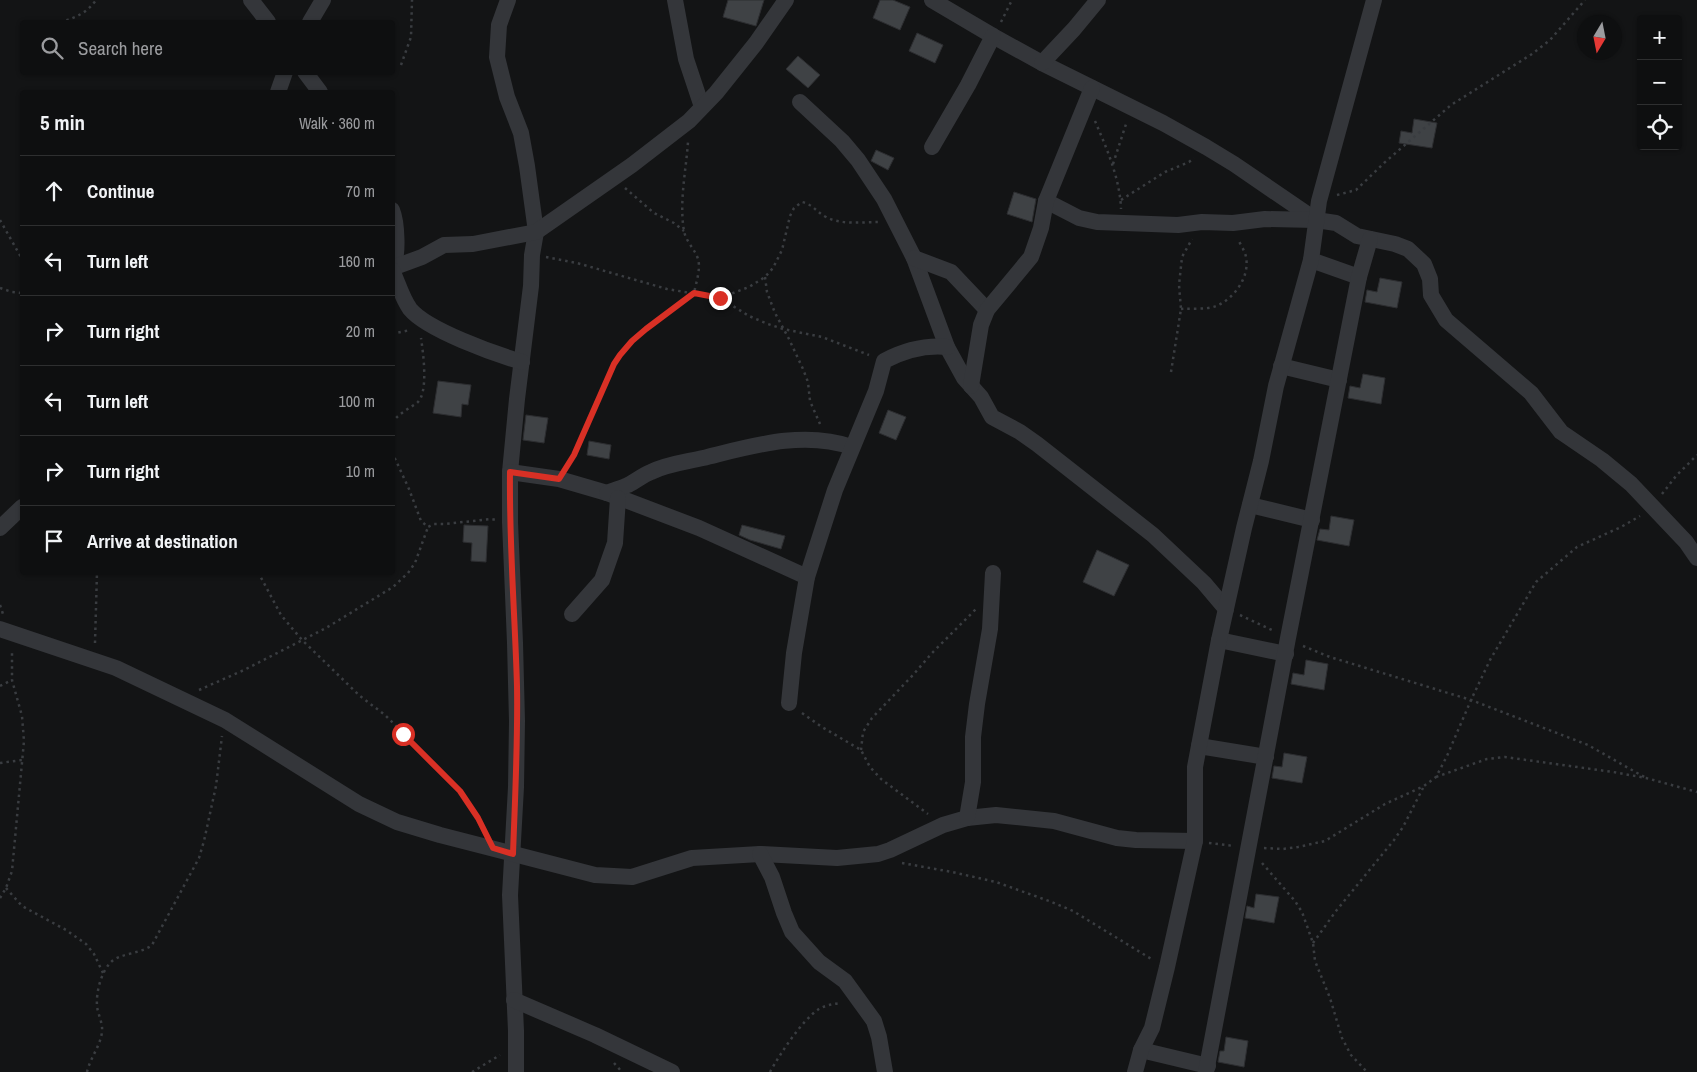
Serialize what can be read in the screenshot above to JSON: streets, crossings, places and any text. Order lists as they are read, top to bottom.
{
  "north": "bottom",
  "page": {
    "map_buttons": ["+", "−"],
    "search": "Search here",
    "heading": ["5 min", "Walk · 360 m"],
    "list": [
      ["Continue", "70 m"],
      ["Turn left", "160 m"],
      ["Turn right", "20 m"],
      ["Turn left", "100 m"],
      ["Turn right", "10 m"],
      "Arrive at destination"
    ]
  }
}
